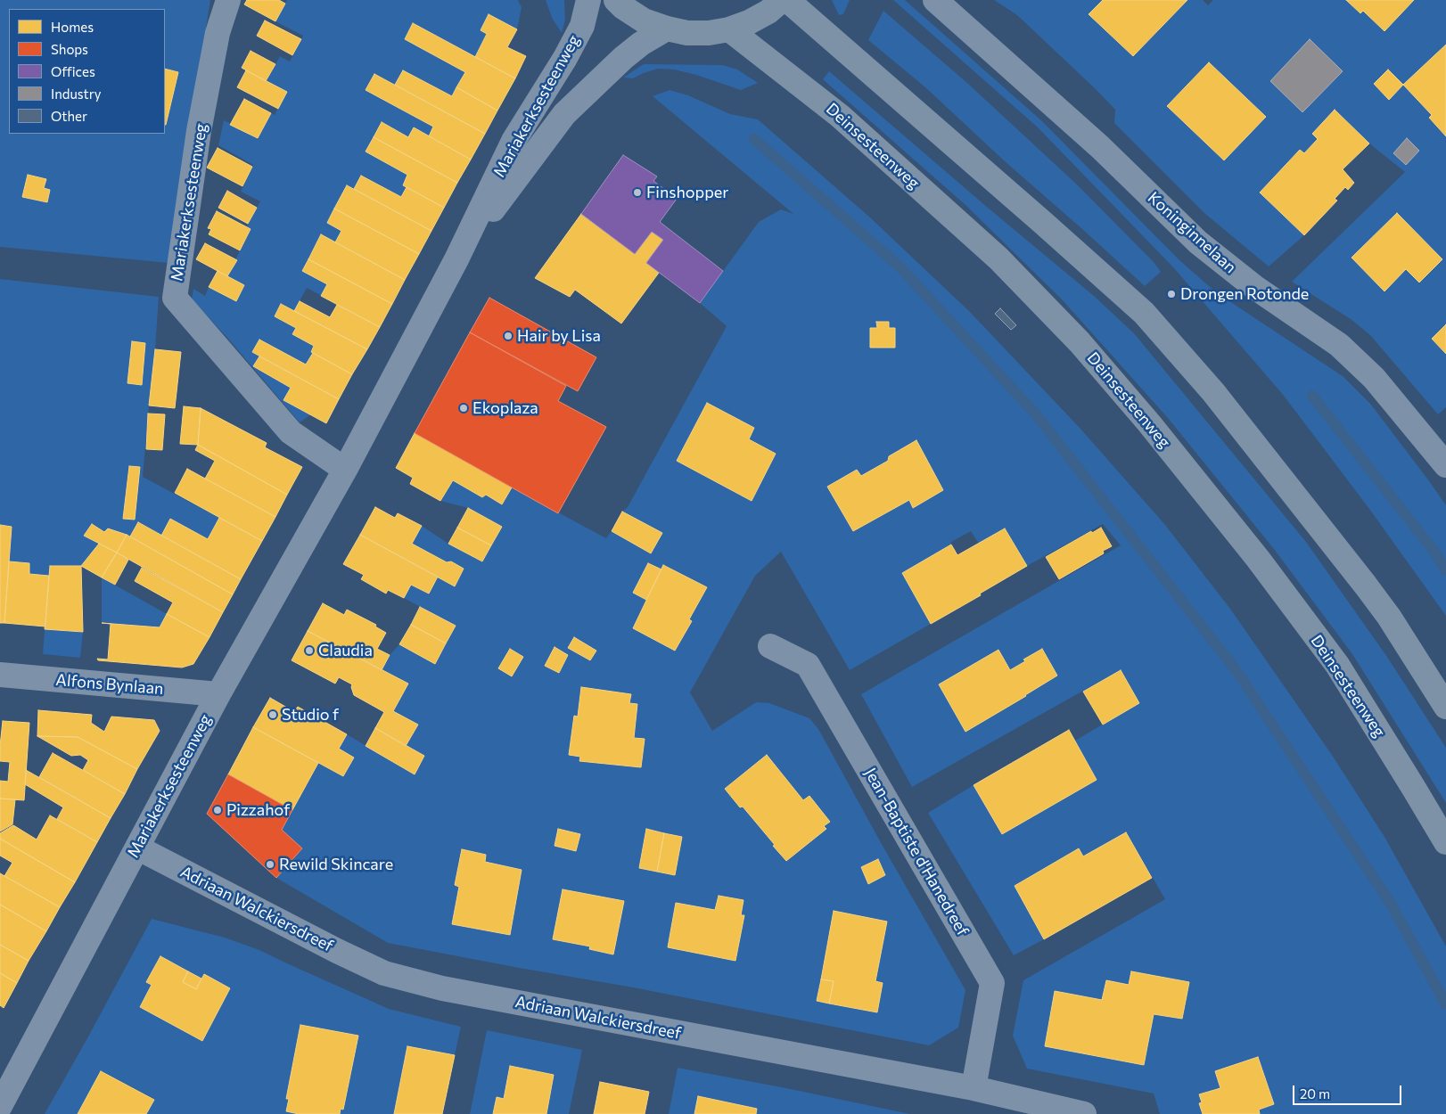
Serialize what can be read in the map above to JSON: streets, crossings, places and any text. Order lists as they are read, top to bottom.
{
  "streets": {
    "highway": ["Deinsesteenweg"],
    "street": [
      "Mariakerksesteenweg",
      "Koninginnelaan",
      "Alfons Bynlaan",
      "Jean-Baptiste d'Hanedreef",
      "Adriaan Walckiersdreef"
    ]
  },
  "crossings": [
    ["Mariakerksesteenweg", "Alfons Bynlaan"],
    ["Mariakerksesteenweg", "Adriaan Walckiersdreef"],
    ["Jean-Baptiste d'Hanedreef", "Adriaan Walckiersdreef"]
  ],
  "places": [
    "Finshopper",
    "Drongen Rotonde",
    "Hair by Lisa",
    "Ekoplaza",
    "Claudia",
    "Studio f",
    "Pizzahof",
    "Rewild Skincare"
  ],
  "legend": [
    "Homes",
    "Shops",
    "Offices",
    "Industry",
    "Other"
  ],
  "scale_bar": "20 m"
}
